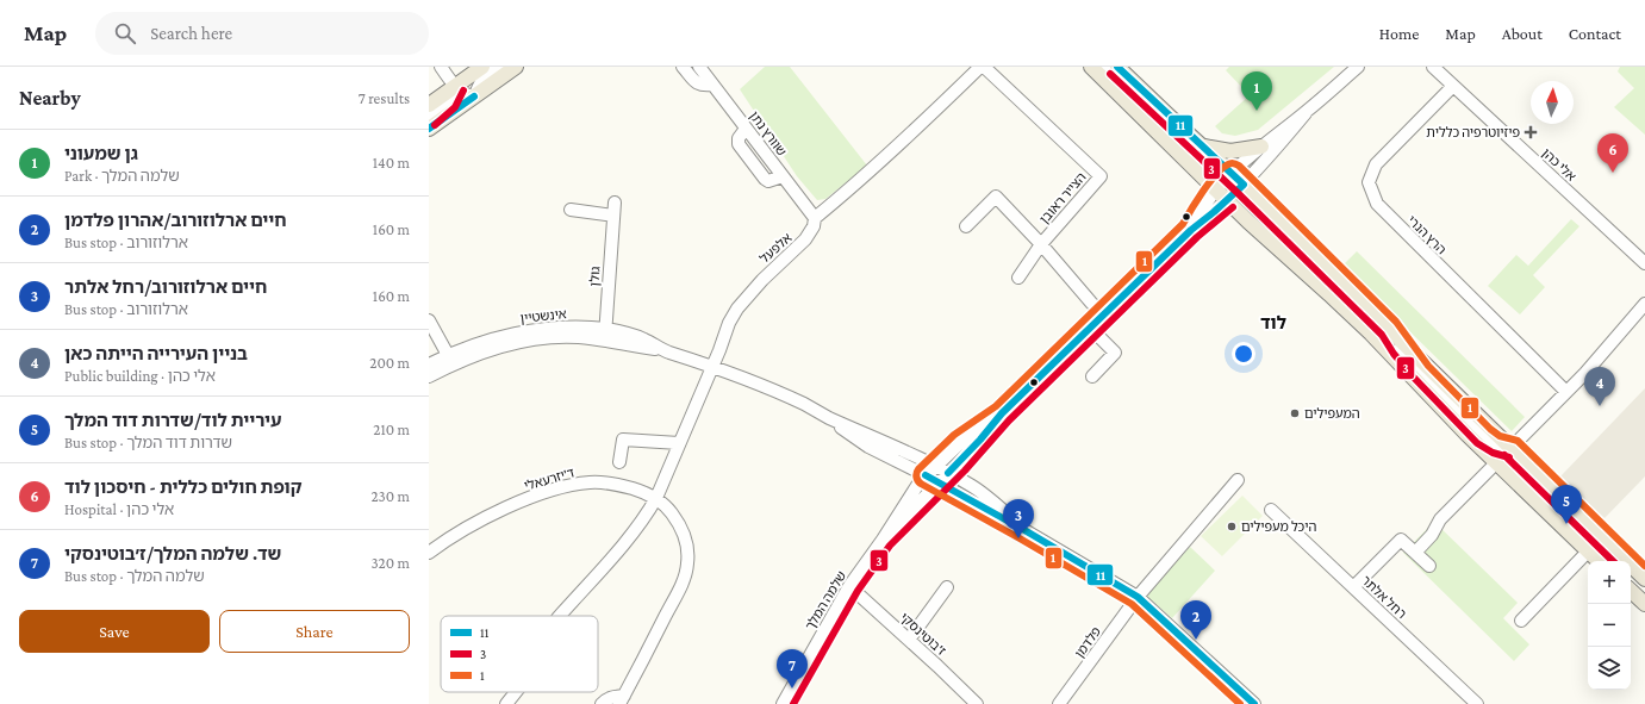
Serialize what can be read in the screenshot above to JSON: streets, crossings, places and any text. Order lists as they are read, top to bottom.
{
  "streets": {
    "street": [
      "שוורץ נתן",
      "אלי כהן",
      "הצייר ראובן",
      "הרץ הנרי",
      "אלפעל",
      "גולן",
      "אינשטיין",
      "ד'יזרעאלי",
      "רחל אלתר",
      "שלמה המלך",
      "ז'בוטינסקי",
      "פלדמן"
    ]
  },
  "crossings": [
    ["שוורץ נתן", "אלפעל"],
    ["אלי כהן", "הרץ הנרי"],
    ["הצייר ראובן", "אלפעל"],
    ["הצייר ראובן", "שלמה המלך"],
    ["אלפעל", "אינשטיין"],
    ["אלפעל", "ד'יזרעאלי"],
    ["גולן", "אינשטיין"],
    ["אינשטיין", "שלמה המלך"],
    ["שלמה המלך", "ז'בוטינסקי"]
  ],
  "districts": ["לוד"],
  "places": {
    "health": ["פיזיוטרפיה כללית"],
    "other": ["המעפילים", "היכל מעפילים"]
  },
  "lines": ["transit line 11", "transit line 3", "transit line 1"],
  "legend": ["11", "3", "1"],
  "north": "top",
  "page": {
    "header": "Map",
    "search": "Search here",
    "nav": [
      "Home",
      "Map",
      "About",
      "Contact"
    ],
    "heading": ["Nearby", "7 results"],
    "pins": [
      "1",
      "6",
      "4",
      "5",
      "3",
      "2",
      "7"
    ],
    "list": [
      {
        "mark": "1",
        "name": "גן שמעוני",
        "note": "Park · שלמה המלך",
        "value": "140 m"
      },
      {
        "mark": "2",
        "name": "חיים ארלוזורוב/אהרון פלדמן",
        "note": "Bus stop · ארלוזורוב",
        "value": "160 m"
      },
      {
        "mark": "3",
        "name": "חיים ארלוזורוב/רחל אלתר",
        "note": "Bus stop · ארלוזורוב",
        "value": "160 m"
      },
      {
        "mark": "4",
        "name": "בניין העירייה הייתה כאן",
        "note": "Public building · אלי כהן",
        "value": "200 m"
      },
      {
        "mark": "5",
        "name": "עיריית לוד/שדרות דוד המלך",
        "note": "Bus stop · שדרות דוד המלך",
        "value": "210 m"
      },
      {
        "mark": "6",
        "name": "קופת חולים כללית - חיסכון לוד",
        "note": "Hospital · אלי כהן",
        "value": "230 m"
      },
      {
        "mark": "7",
        "name": "שד. שלמה המלך/ז׳בוטינסקי",
        "note": "Bus stop · שלמה המלך",
        "value": "320 m"
      }
    ],
    "map_buttons": ["+", "−"],
    "buttons": ["Save", "Share"]
  }
}
